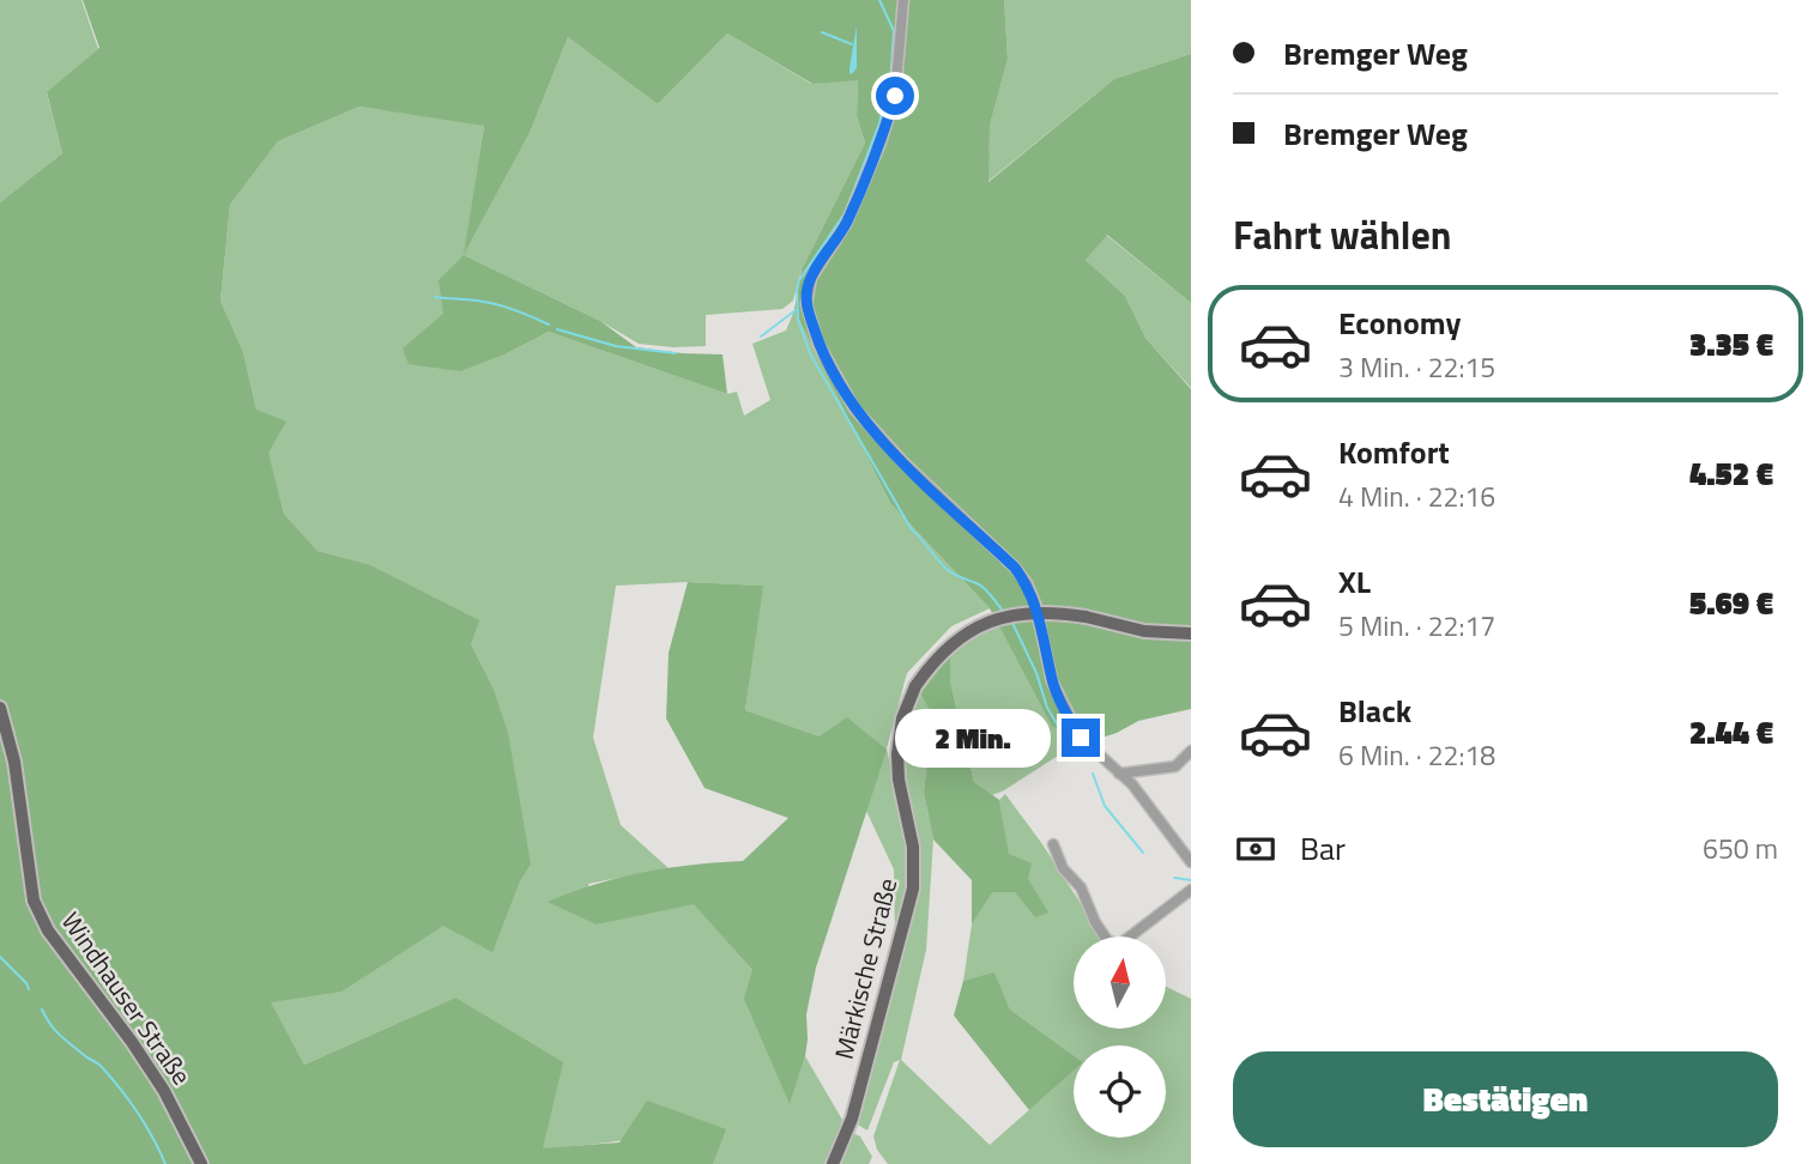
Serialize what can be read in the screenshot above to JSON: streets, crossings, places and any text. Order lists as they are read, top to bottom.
{
  "streets": {
    "main road": ["Märkische Straße", "Windhauser Straße"]
  },
  "north": "top",
  "page": {
    "banner": ["Bremger Weg", "Bremger Weg"],
    "heading": "Fahrt wählen",
    "list": [
      {
        "name": "Economy",
        "note": "3 Min. · 22:15",
        "value": "3.35 €"
      },
      {
        "name": "Komfort",
        "note": "4 Min. · 22:16",
        "value": "4.52 €"
      },
      {
        "name": "XL",
        "note": "5 Min. · 22:17",
        "value": "5.69 €"
      },
      {
        "name": "Black",
        "note": "6 Min. · 22:18",
        "value": "2.44 €"
      }
    ],
    "bubble": "2 Min.",
    "pay": ["Bar", "650 m"],
    "buttons": "Bestätigen"
  }
}
